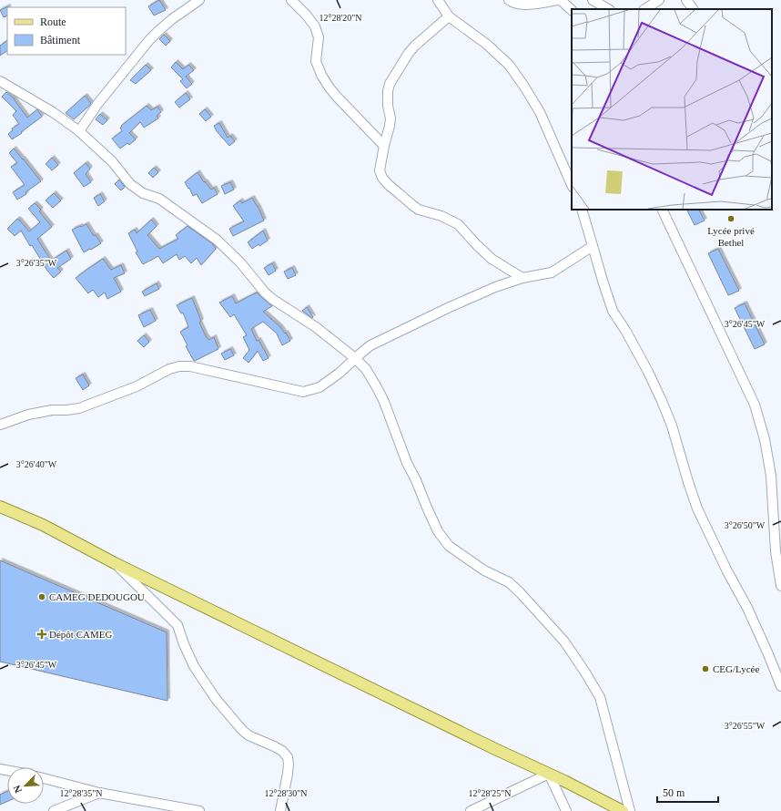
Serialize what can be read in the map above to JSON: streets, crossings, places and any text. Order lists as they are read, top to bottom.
{
  "places": {
    "other": ["Lycée privé Bethel", "CAMEG DEDOUGOU", "CEG/Lycée"],
    "health": ["Dépôt CAMEG"]
  },
  "legend": ["Route", "Bâtiment"],
  "scale_bar": "50 m",
  "north": "bottom left",
  "coordinates": [
    "12°28'20\"N",
    "3°26'35\"W",
    "3°26'45\"W",
    "3°26'40\"W",
    "3°26'50\"W",
    "3°26'55\"W",
    "12°28'35\"N",
    "12°28'30\"N",
    "12°28'25\"N"
  ]
}
